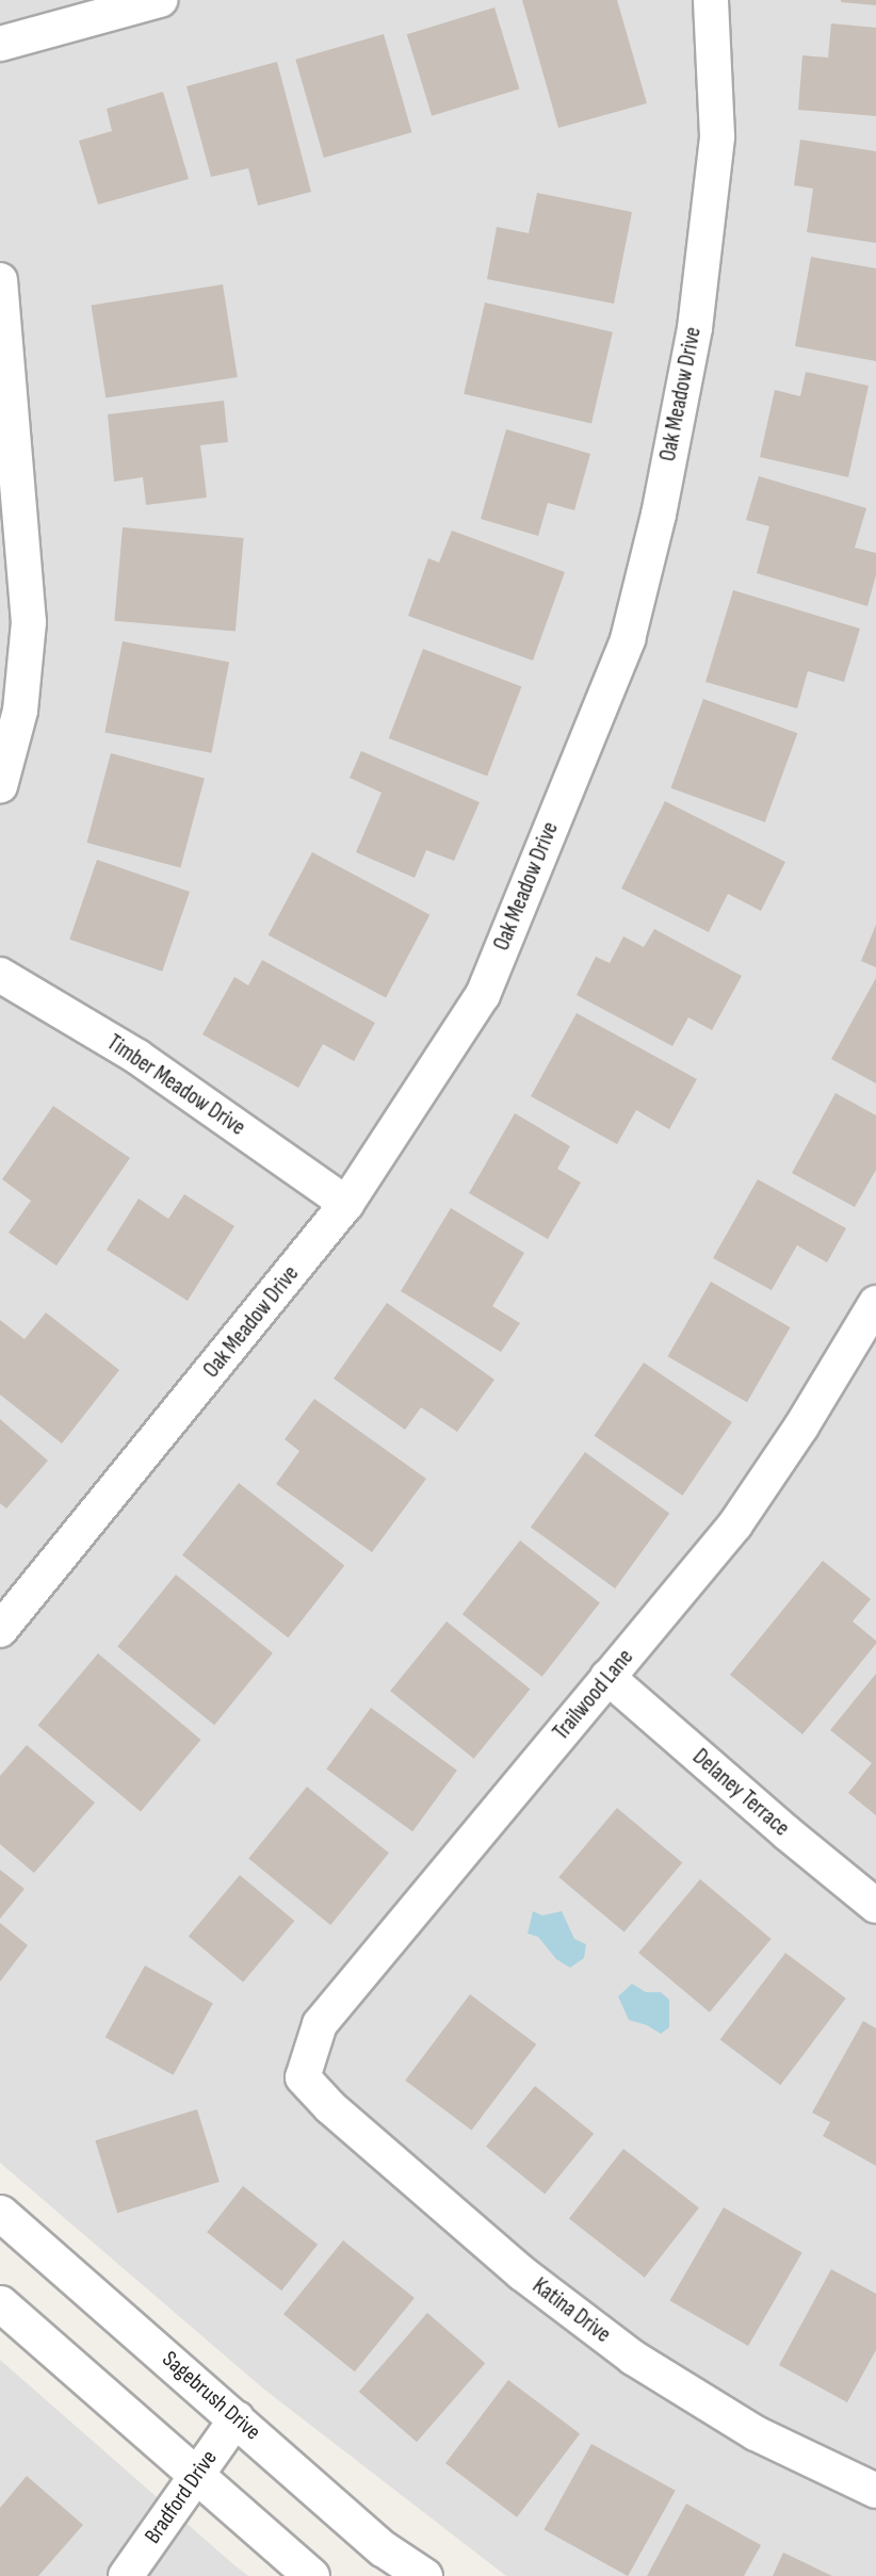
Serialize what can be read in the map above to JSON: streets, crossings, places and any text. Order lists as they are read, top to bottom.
{
  "streets": {
    "street": [
      "Oak Meadow Drive",
      "Timber Meadow Drive",
      "Trailwood Lane",
      "Delaney Terrace",
      "Katina Drive",
      "Sagebrush Drive",
      "Bradford Drive"
    ]
  },
  "crossings": [
    ["Oak Meadow Drive", "Timber Meadow Drive"],
    ["Trailwood Lane", "Delaney Terrace"],
    ["Trailwood Lane", "Katina Drive"],
    ["Sagebrush Drive", "Bradford Drive"]
  ]
}
